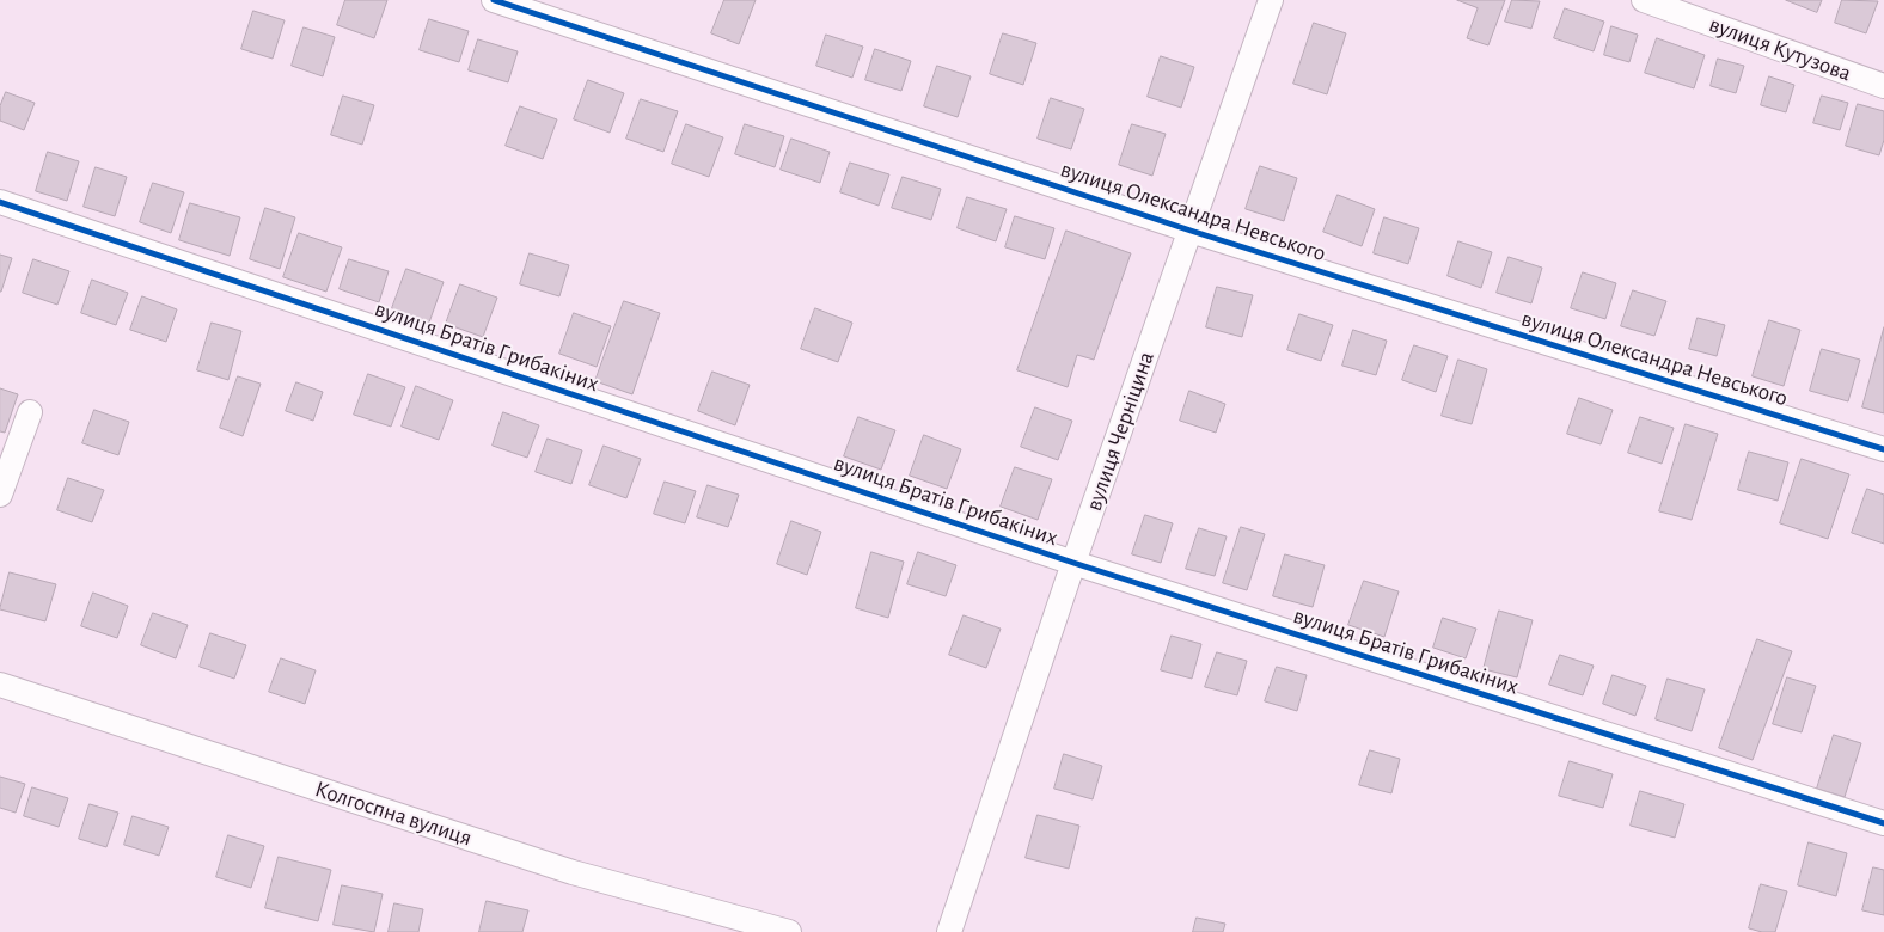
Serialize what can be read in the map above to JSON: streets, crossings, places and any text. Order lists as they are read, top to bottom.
{
  "streets": {
    "street": [
      "вулиця Кутузова",
      "вулиця Олександра Невського",
      "вулиця Братів Грибакіних",
      "вулиця Черніцина",
      "Колгоспна вулиця"
    ]
  },
  "crossings": [
    ["вулиця Олександра Невського", "вулиця Черніцина"],
    ["вулиця Братів Грибакіних", "вулиця Черніцина"]
  ]
}
